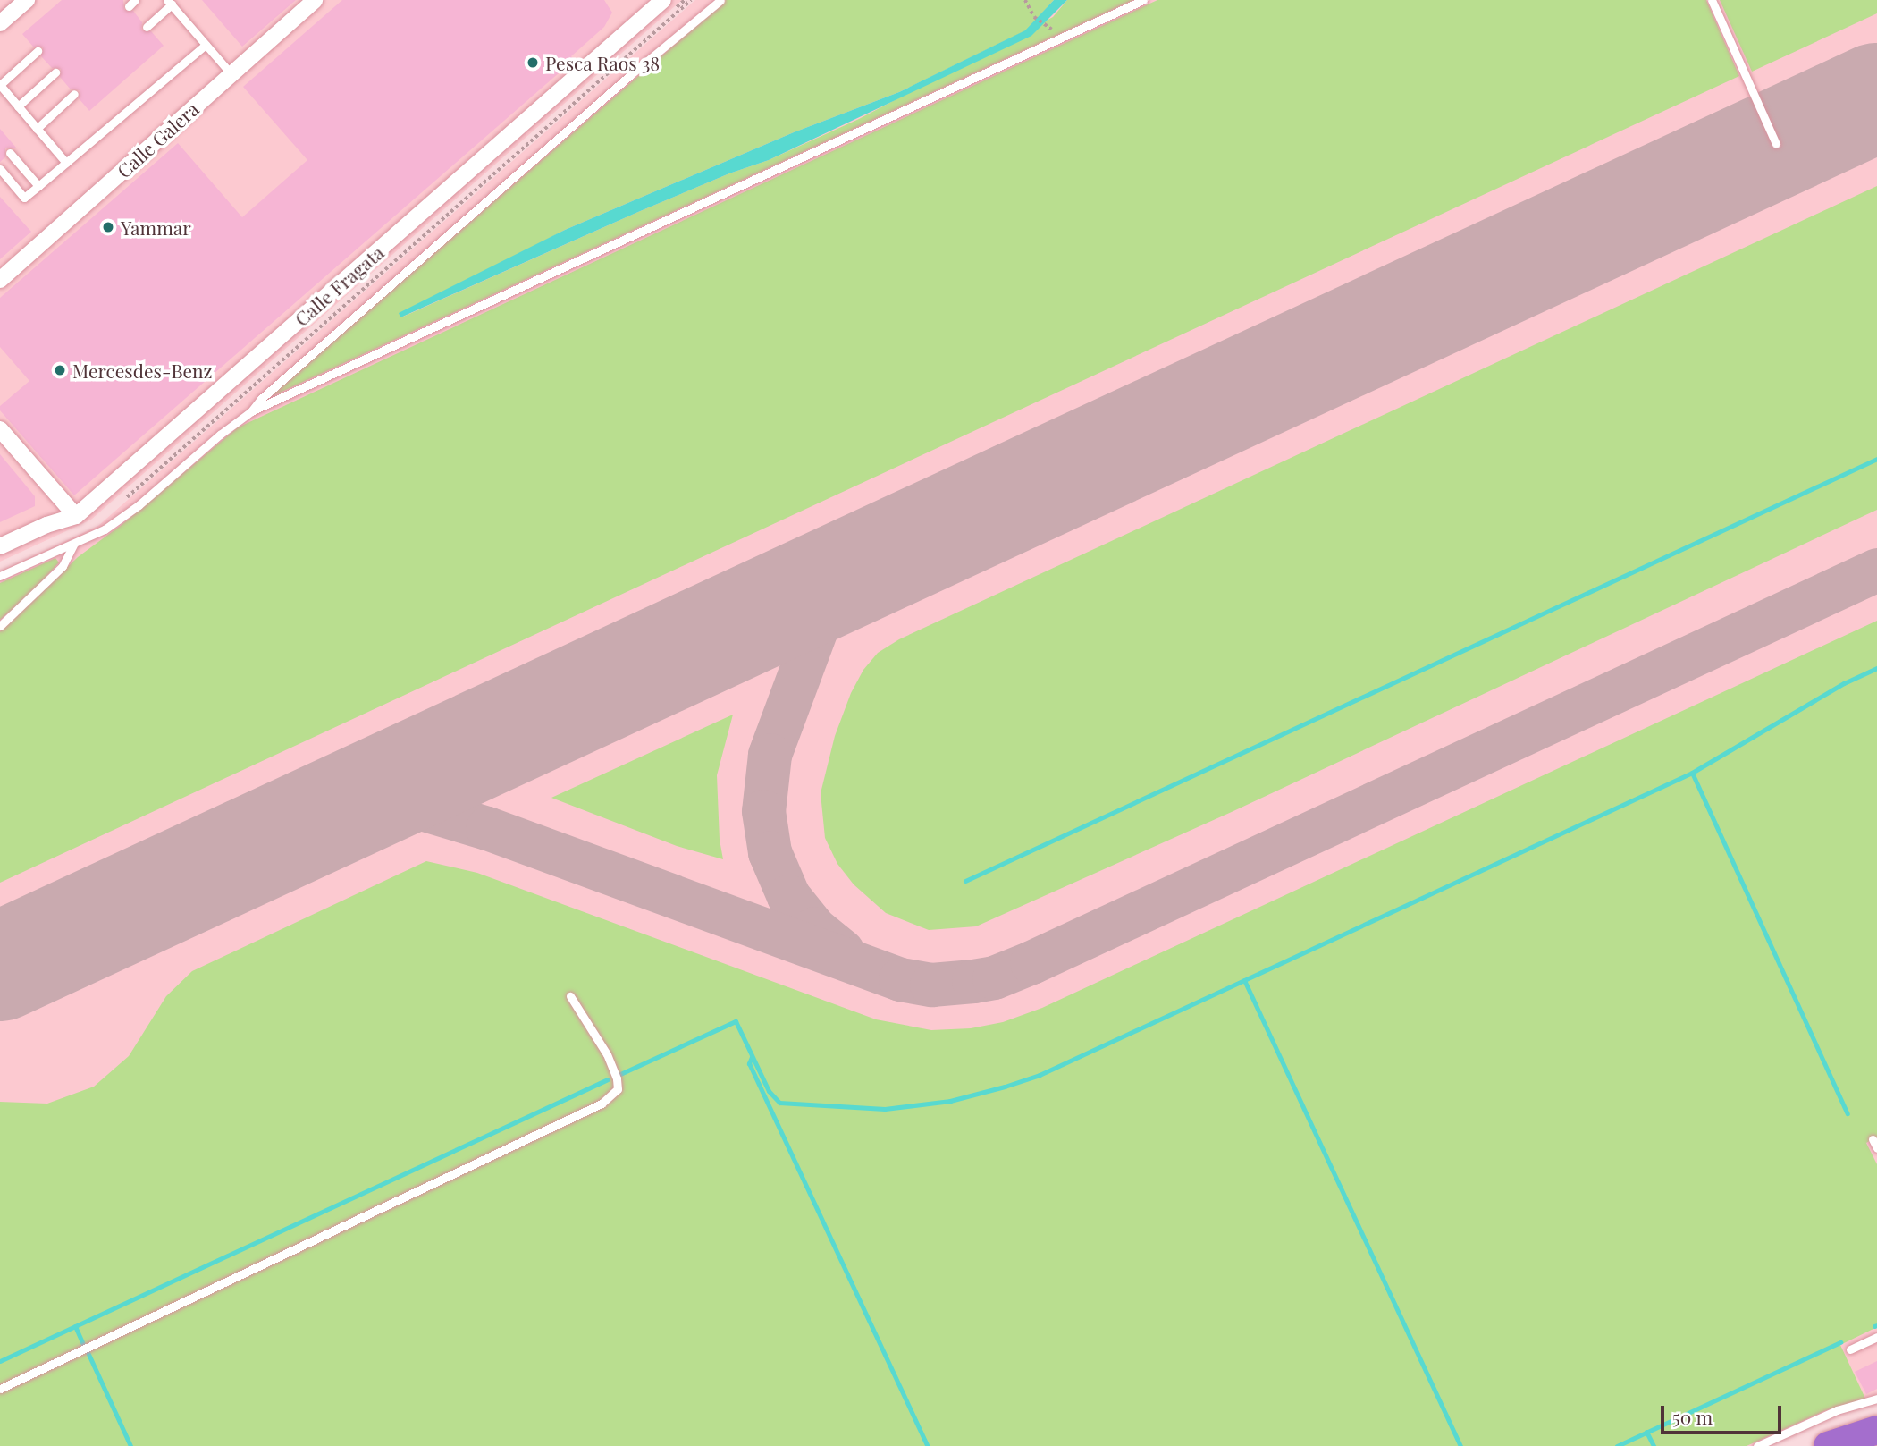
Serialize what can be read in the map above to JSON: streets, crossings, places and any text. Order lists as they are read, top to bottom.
{
  "streets": {
    "street": ["Calle Galera", "Calle Fragata"]
  },
  "places": ["Pesca Raos 38", "Yammar", "Mercesdes-Benz"],
  "scale_bar": "50 m"
}
